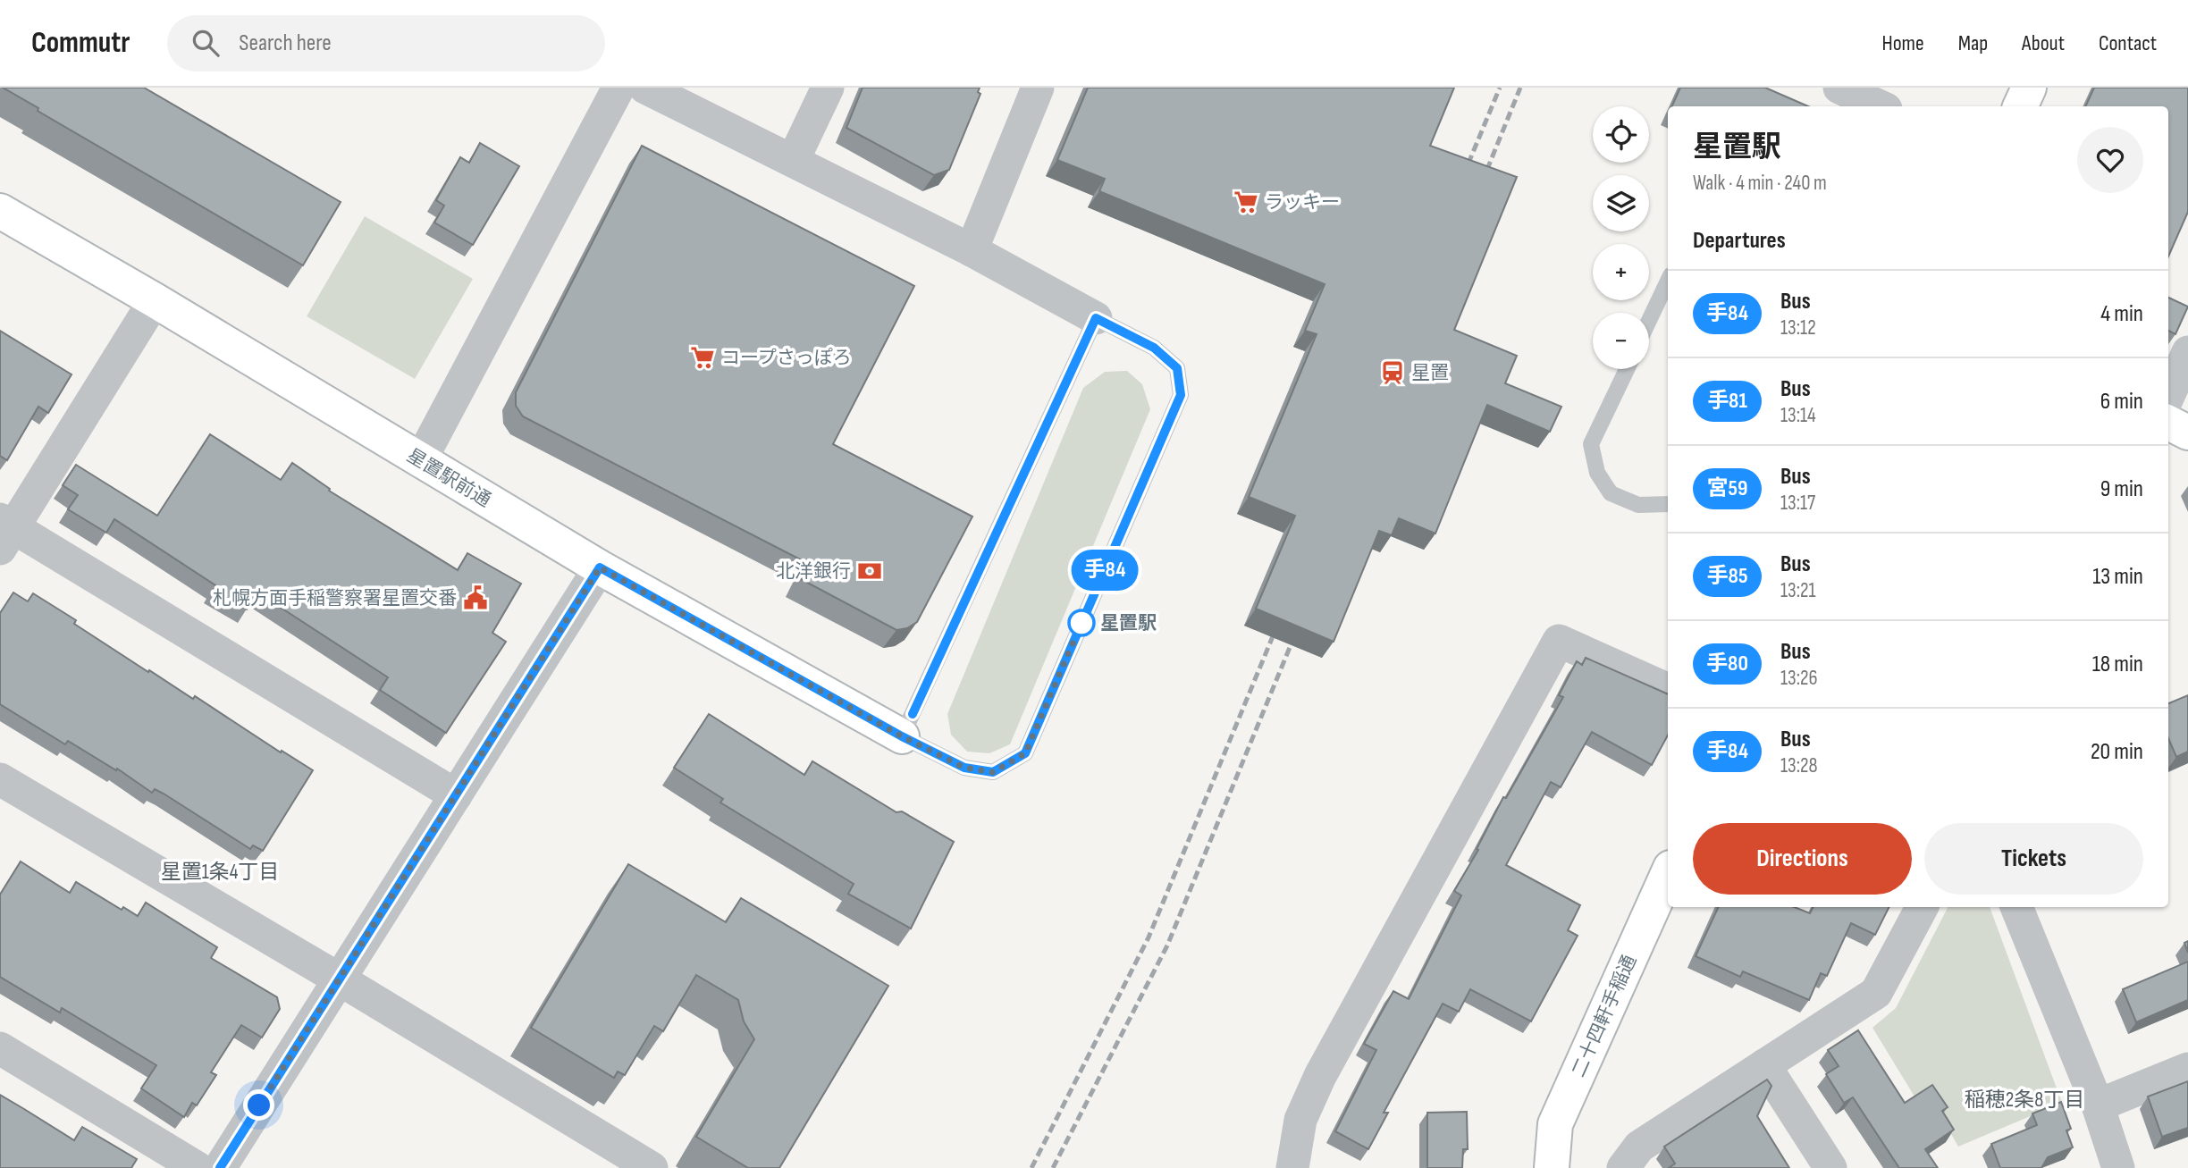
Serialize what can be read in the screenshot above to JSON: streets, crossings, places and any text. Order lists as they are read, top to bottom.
{
  "streets": {
    "street": ["星置駅前通", "二十四軒手稲通"]
  },
  "districts": ["星置1条4丁目", "稲穂2条8丁目"],
  "places": {
    "supermarket": ["ラッキー", "コープさっぽろ"],
    "station": ["星置"],
    "bank": ["北洋銀行"],
    "public building": ["札幌方面手稲警察署星置交番"],
    "other": ["星置駅"]
  },
  "lines": ["bus line 手84"],
  "page": {
    "header": "Commutr",
    "search": "Search here",
    "nav": [
      "Home",
      "Map",
      "About",
      "Contact"
    ],
    "on_map": "手84",
    "map_buttons": ["+", "−"],
    "heading": [
      ["星置駅", "Walk · 4 min · 240 m"],
      "Departures"
    ],
    "list": [
      {
        "mark": "手84",
        "name": "Bus",
        "note": "13:12",
        "value": "4 min"
      },
      {
        "mark": "手81",
        "name": "Bus",
        "note": "13:14",
        "value": "6 min"
      },
      {
        "mark": "宮59",
        "name": "Bus",
        "note": "13:17",
        "value": "9 min"
      },
      {
        "mark": "手85",
        "name": "Bus",
        "note": "13:21",
        "value": "13 min"
      },
      {
        "mark": "手80",
        "name": "Bus",
        "note": "13:26",
        "value": "18 min"
      },
      {
        "mark": "手84",
        "name": "Bus",
        "note": "13:28",
        "value": "20 min"
      }
    ],
    "buttons": ["Directions", "Tickets"]
  }
}
